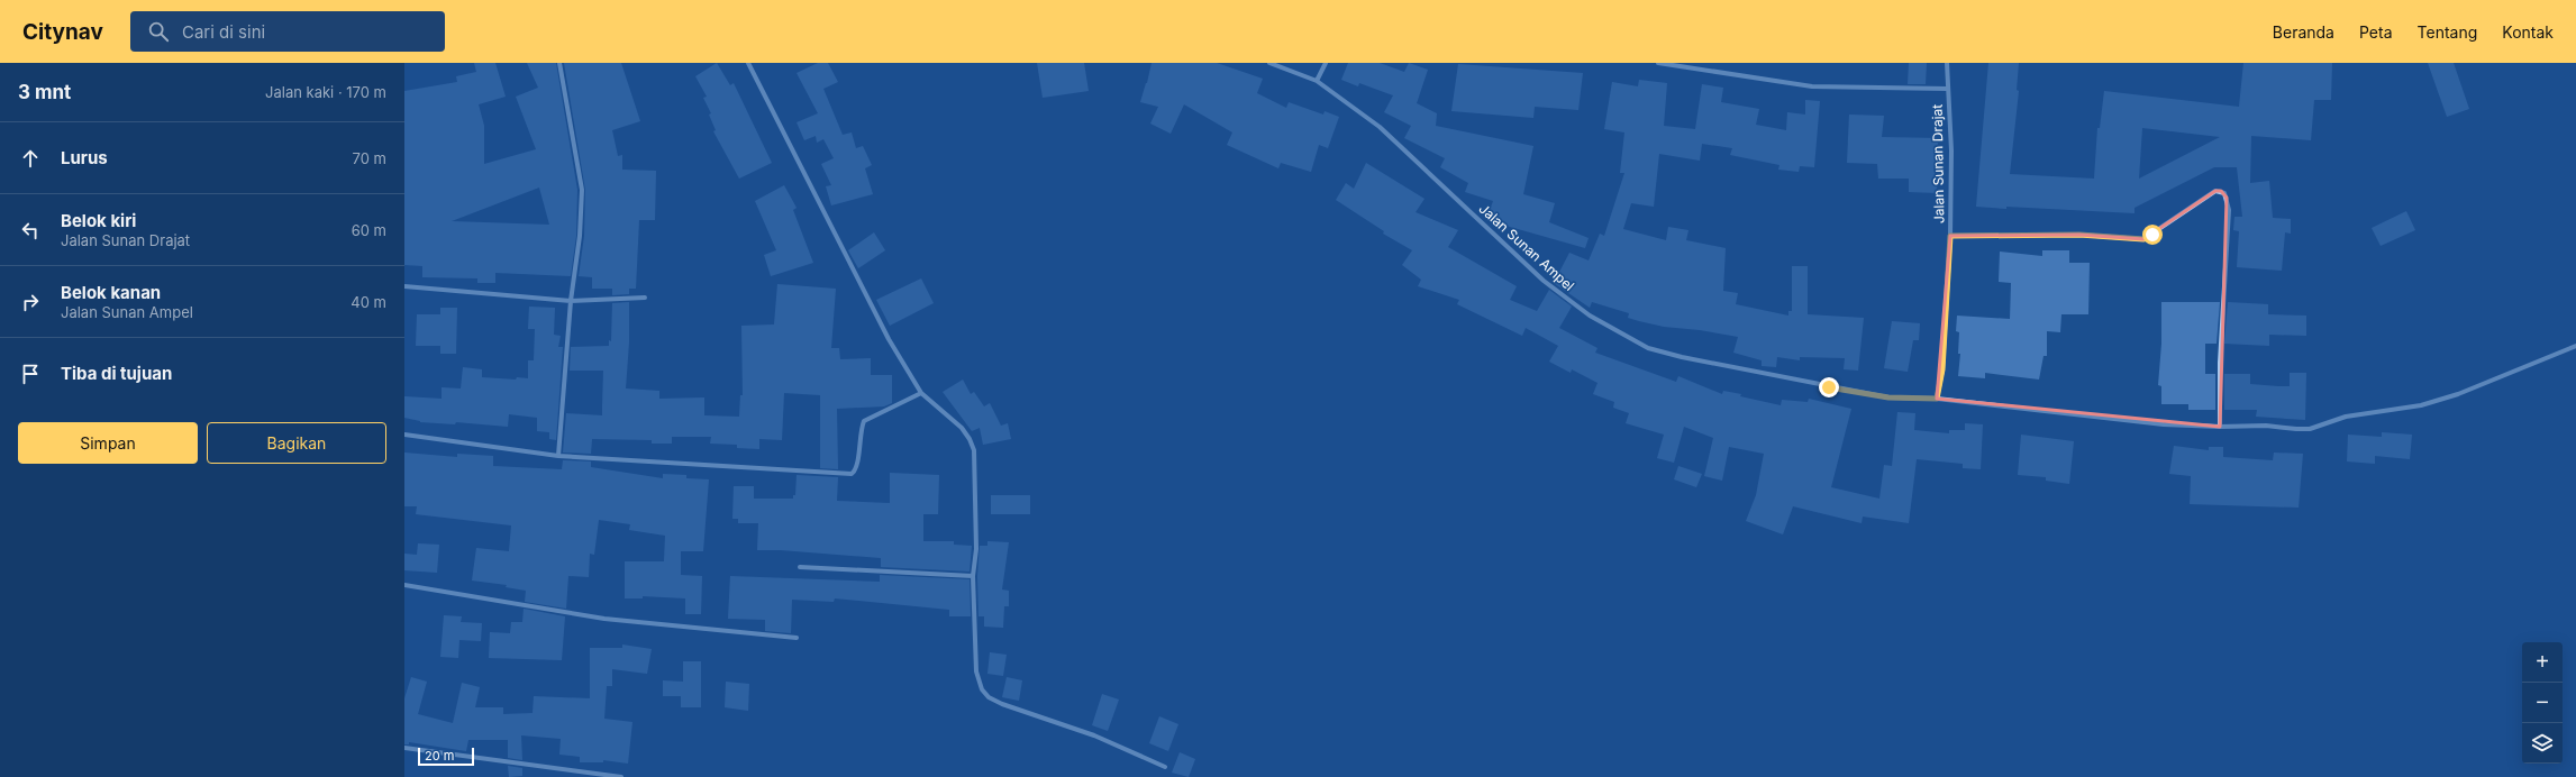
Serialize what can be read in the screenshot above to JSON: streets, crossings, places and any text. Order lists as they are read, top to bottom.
{
  "streets": {
    "street": ["Jalan Sunan Drajat", "Jalan Sunan Ampel"]
  },
  "crossings": [
    ["Jalan Sunan Drajat", "Jalan Sunan Ampel"]
  ],
  "scale_bar": "20 m",
  "page": {
    "header": "Citynav",
    "search": "Cari di sini",
    "nav": [
      "Beranda",
      "Peta",
      "Tentang",
      "Kontak"
    ],
    "heading": ["3 mnt", "Jalan kaki · 170 m"],
    "list": [
      ["Lurus", "70 m"],
      ["Belok kiri", "Jalan Sunan Drajat", "60 m"],
      ["Belok kanan", "Jalan Sunan Ampel", "40 m"],
      "Tiba di tujuan"
    ],
    "buttons": ["Simpan", "Bagikan"],
    "map_buttons": ["+", "−"],
    "scale": "20 m"
  }
}
